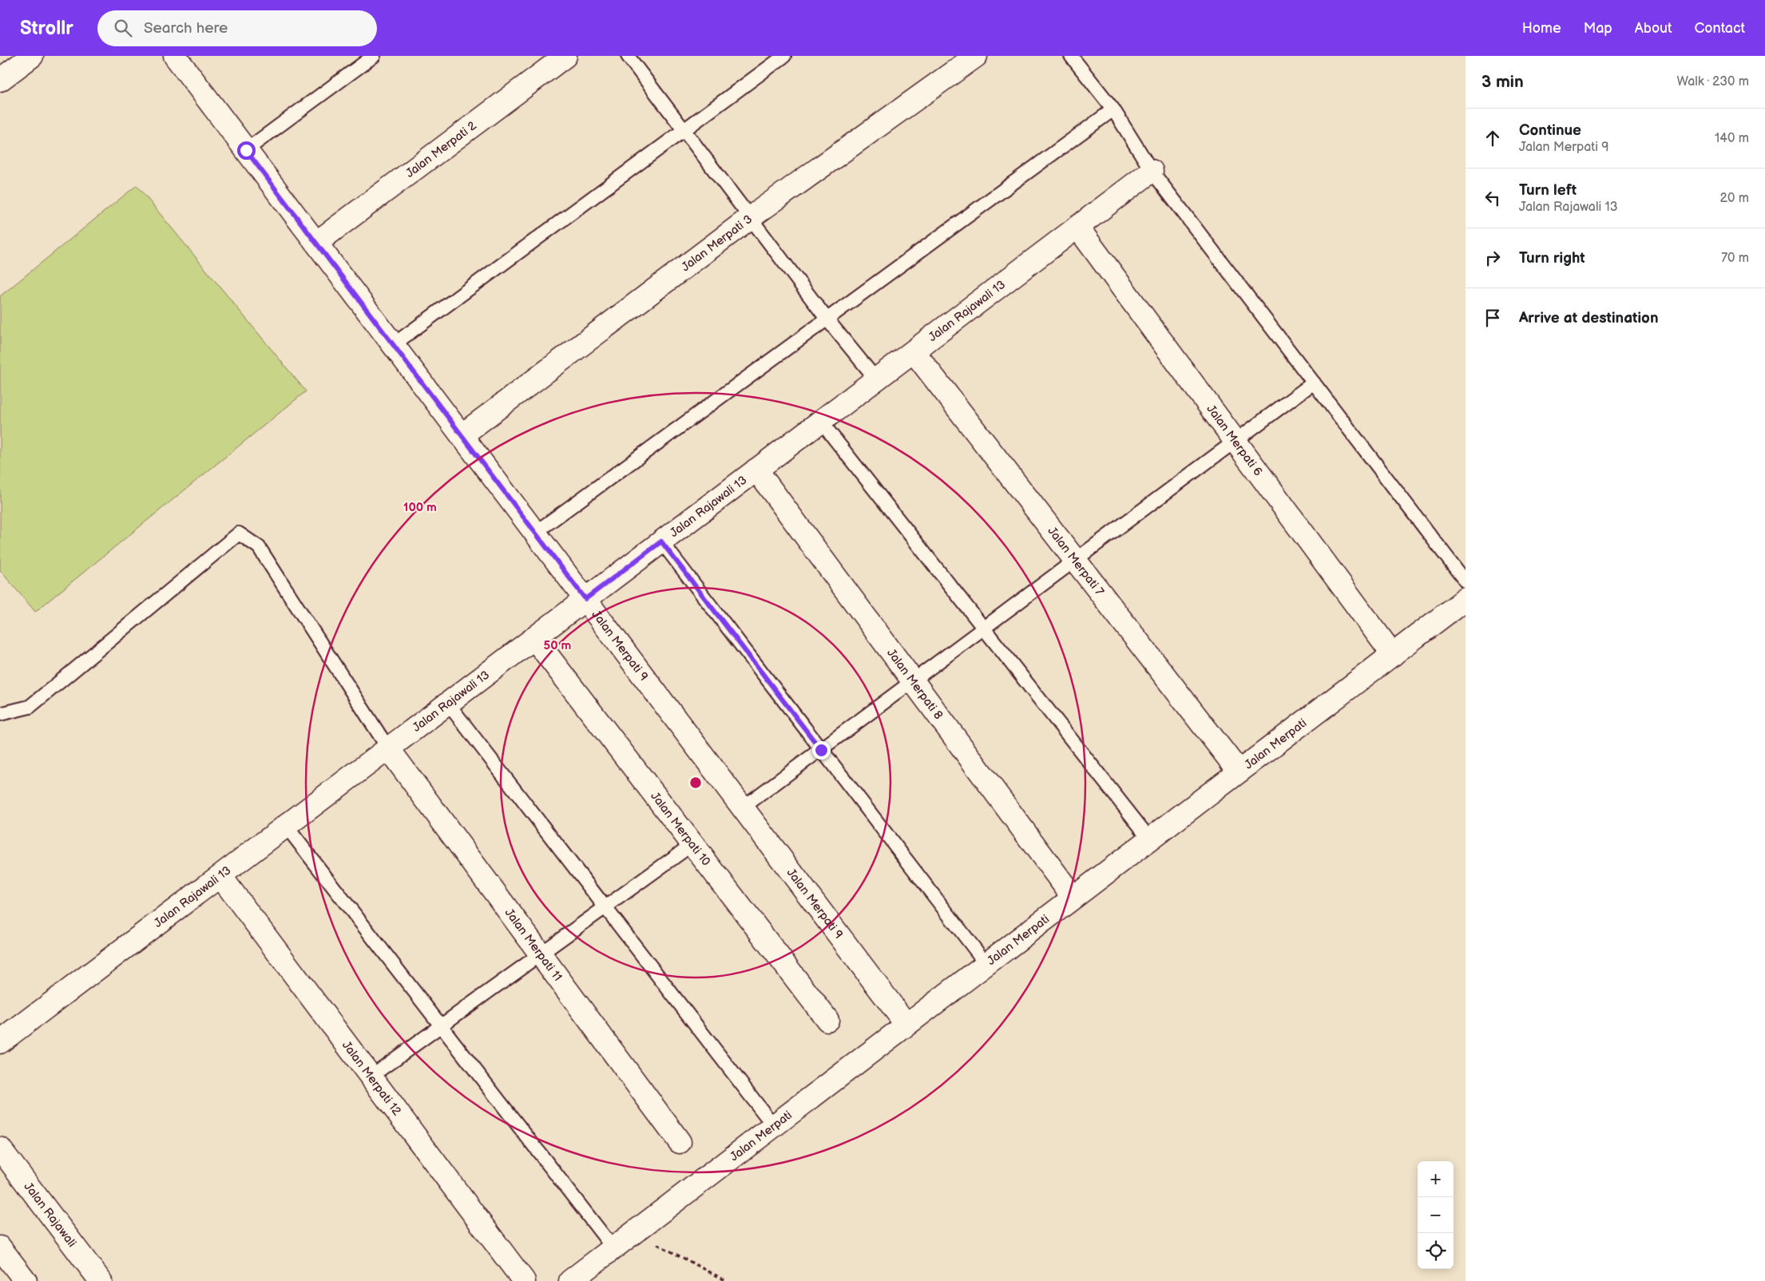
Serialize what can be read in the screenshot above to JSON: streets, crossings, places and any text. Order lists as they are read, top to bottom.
{
  "streets": {
    "street": [
      "Jalan Merpati 2",
      "Jalan Merpati 3",
      "Jalan Rajawali 13",
      "Jalan Merpati 6",
      "Jalan Merpati 7",
      "Jalan Merpati 9",
      "Jalan Merpati 8",
      "Jalan Merpati",
      "Jalan Merpati 10",
      "Jalan Merpati 11",
      "Jalan Merpati 12",
      "Jalan Rajawali"
    ]
  },
  "crossings": [
    ["Jalan Merpati 2", "Jalan Merpati 9"],
    ["Jalan Merpati 3", "Jalan Merpati 9"],
    ["Jalan Rajawali 13", "Jalan Merpati 6"],
    ["Jalan Rajawali 13", "Jalan Merpati 7"],
    ["Jalan Rajawali 13", "Jalan Merpati 9"],
    ["Jalan Rajawali 13", "Jalan Merpati 8"],
    ["Jalan Rajawali 13", "Jalan Merpati 10"],
    ["Jalan Rajawali 13", "Jalan Merpati 11"],
    ["Jalan Rajawali 13", "Jalan Merpati 12"],
    ["Jalan Merpati 6", "Jalan Merpati"],
    ["Jalan Merpati 7", "Jalan Merpati"],
    ["Jalan Merpati 9", "Jalan Merpati"],
    ["Jalan Merpati 8", "Jalan Merpati"]
  ],
  "page": {
    "header": "Strollr",
    "search": "Search here",
    "nav": [
      "Home",
      "Map",
      "About",
      "Contact"
    ],
    "heading": ["3 min", "Walk · 230 m"],
    "list": [
      ["Continue", "Jalan Merpati 9", "140 m"],
      ["Turn left", "Jalan Rajawali 13", "20 m"],
      ["Turn right", "70 m"],
      "Arrive at destination"
    ],
    "map_buttons": ["+", "−"]
  },
  "rings": ["100 m", "50 m"]
}
